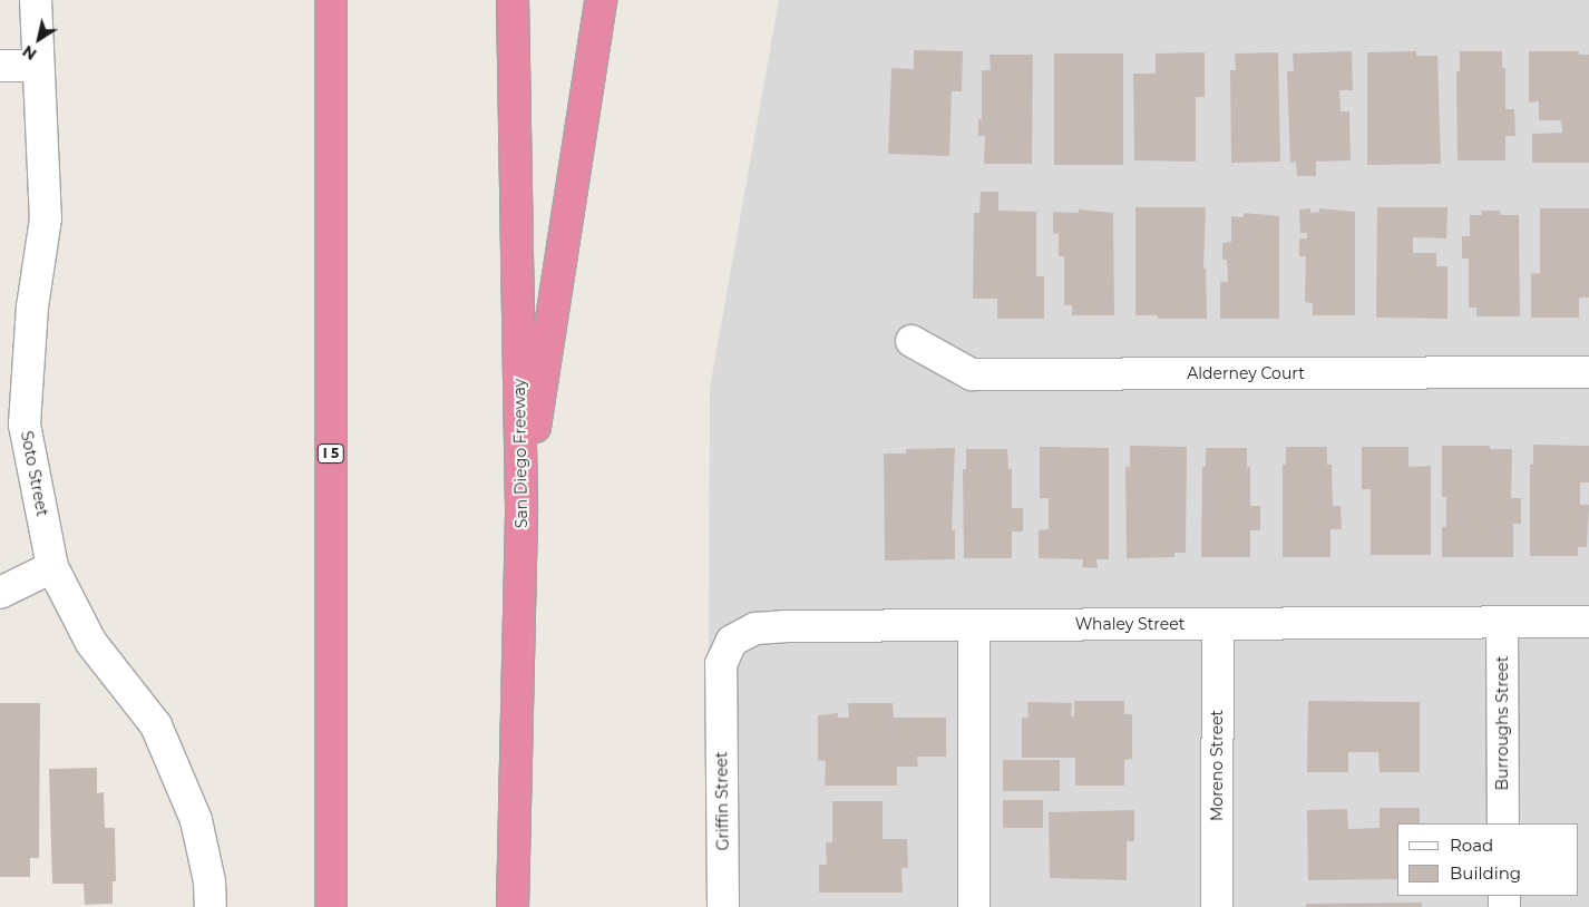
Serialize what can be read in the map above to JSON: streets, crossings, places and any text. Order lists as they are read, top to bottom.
{
  "streets": {
    "highway": ["I 5", "San Diego Freeway"],
    "street": [
      "Alderney Court",
      "Soto Street",
      "Whaley Street",
      "Burroughs Street",
      "Moreno Street",
      "Griffin Street"
    ]
  },
  "crossings": [
    ["Whaley Street", "Burroughs Street"],
    ["Whaley Street", "Moreno Street"],
    ["Whaley Street", "Griffin Street"]
  ],
  "legend": ["Road", "Building"],
  "north": "bottom left"
}
